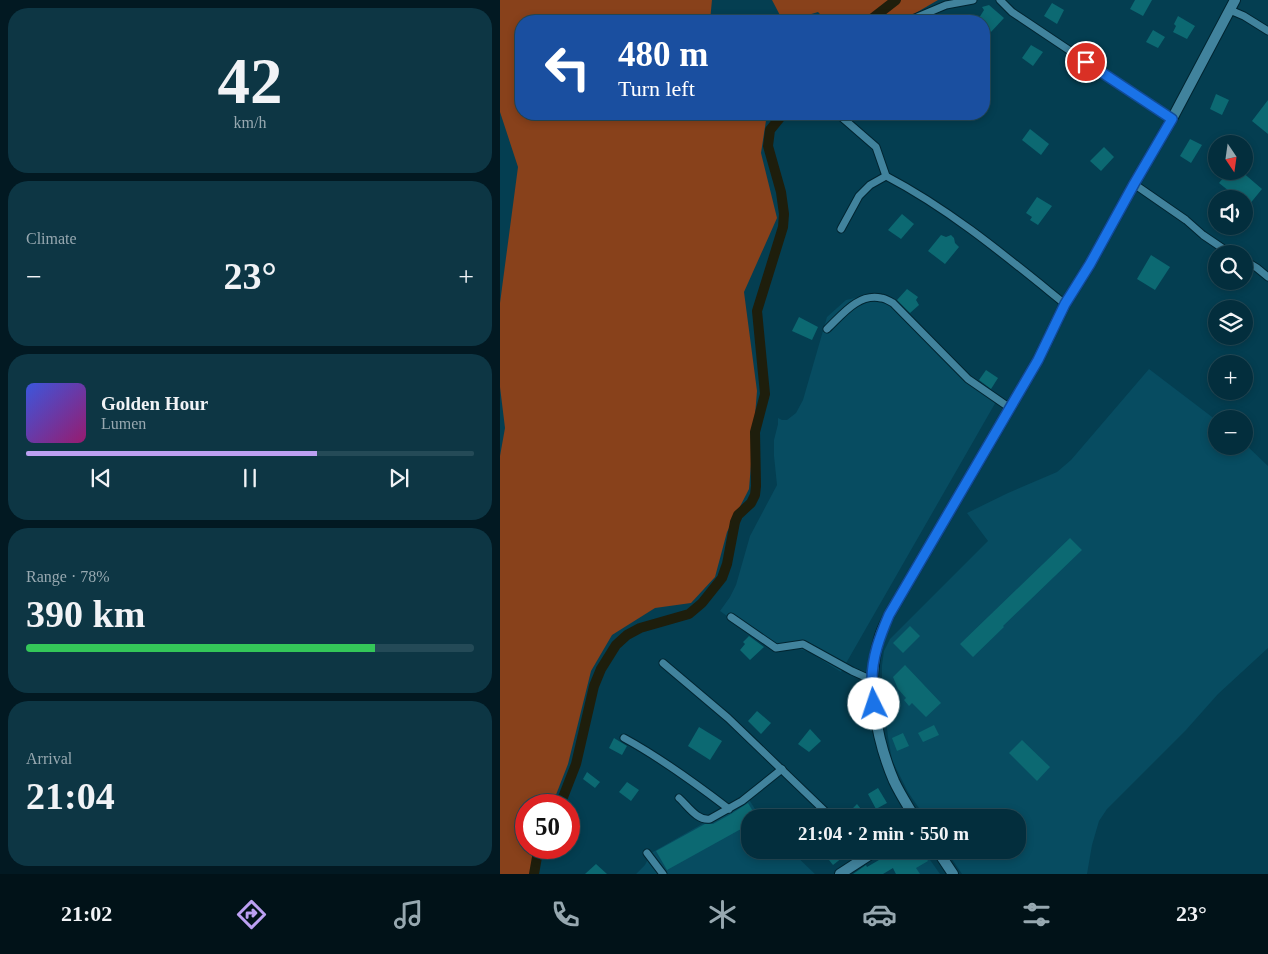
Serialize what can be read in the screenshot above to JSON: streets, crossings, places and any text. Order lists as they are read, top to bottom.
{
  "north": "bottom",
  "page": {
    "tile": [
      ["42", "km/h"],
      "Climate",
      ["Range · 78%", "390 km"],
      ["Arrival", "21:04"]
    ],
    "turn": ["480 m", "Turn left"],
    "map_buttons": ["+", "−"],
    "heat": ["−", "23°", "+"],
    "song": ["Golden Hour", "Lumen"],
    "limit": "50",
    "trip": "21:04 · 2 min · 550 m",
    "tabs": ["21:02", "23°"]
  }
}
